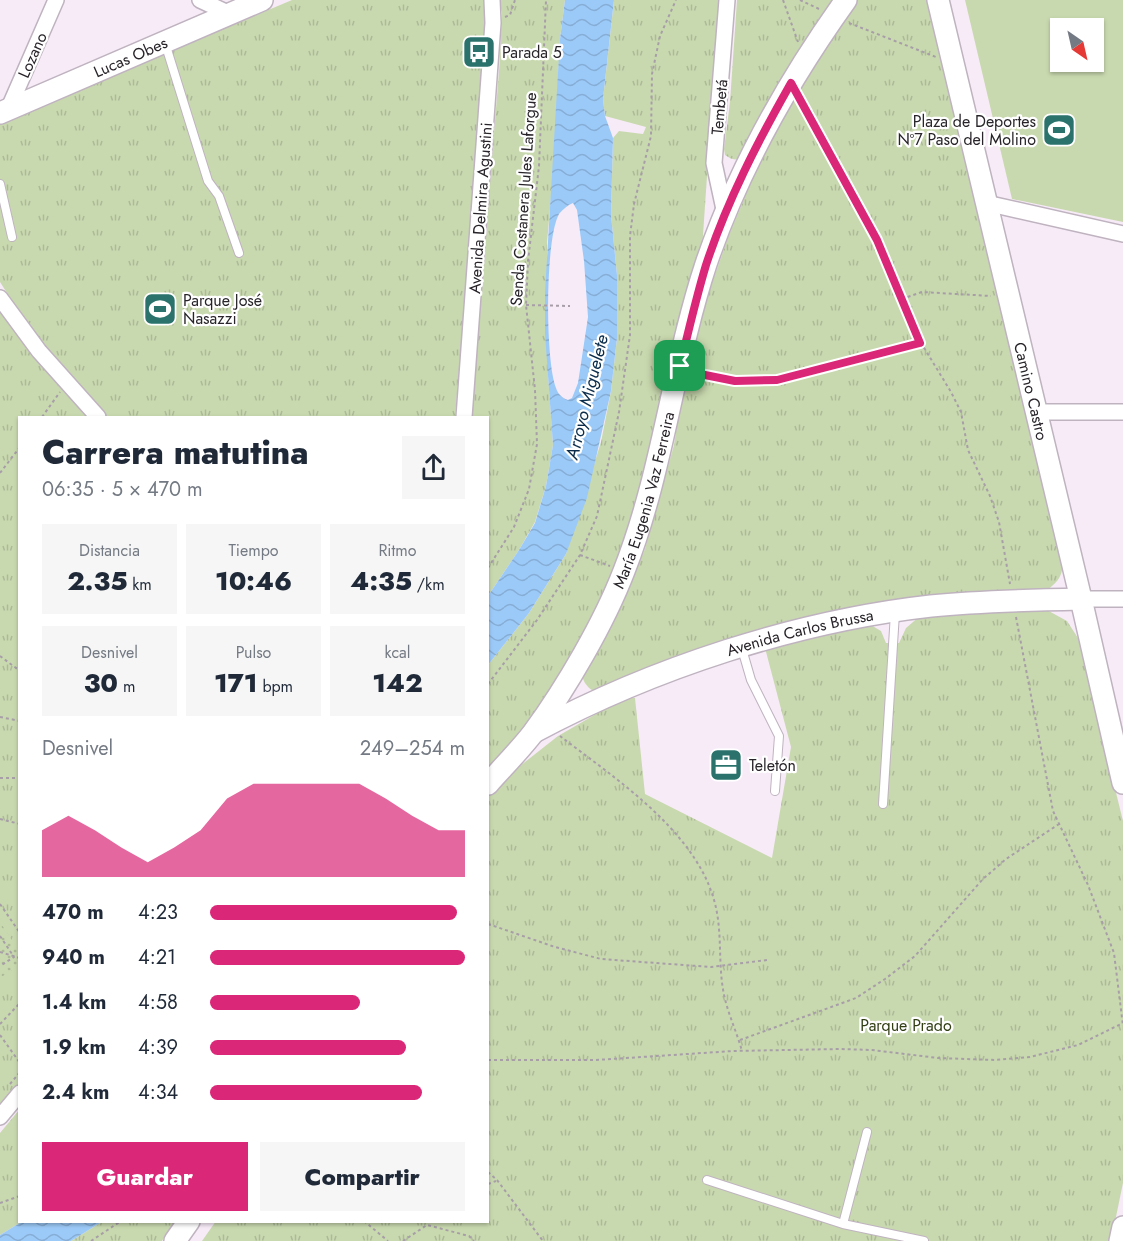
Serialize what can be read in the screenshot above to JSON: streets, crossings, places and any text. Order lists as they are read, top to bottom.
{
  "streets": {
    "street": [
      "Lozano",
      "Lucas Obes",
      "Tembetá",
      "Avenida Delmira Agustini",
      "Camino Castro",
      "María Eugenia Vaz Ferreira",
      "Avenida Carlos Brussa"
    ],
    "path": ["Senda Costanera Jules Laforgue"]
  },
  "crossings": [
    ["Lozano", "Lucas Obes"],
    ["Tembetá", "María Eugenia Vaz Ferreira"],
    ["Camino Castro", "Avenida Carlos Brussa"],
    ["María Eugenia Vaz Ferreira", "Avenida Carlos Brussa"]
  ],
  "water": ["Arroyo Miguelete"],
  "parks": ["Parque Prado"],
  "places": {
    "bus stop": ["Parada 5"],
    "sports": ["Plaza de Deportes Nº7 Paso del Molino", "Parque José Nasazzi"],
    "office": ["Teletón"]
  },
  "north": "bottom right",
  "page": {
    "heading": ["Carrera matutina", "06:35 · 5 × 470 m"],
    "stats": [
      ["Distancia", "2.35 km"],
      ["Tiempo", "10:46"],
      ["Ritmo", "4:35 /km"],
      ["Desnivel", "30 m"],
      ["Pulso", "171 bpm"],
      ["kcal", "142"]
    ],
    "chart": ["Desnivel", "249–254 m"],
    "list": [
      {
        "name": "470 m",
        "note": "4:23"
      },
      {
        "name": "940 m",
        "note": "4:21"
      },
      {
        "name": "1.4 km",
        "note": "4:58"
      },
      {
        "name": "1.9 km",
        "note": "4:39"
      },
      {
        "name": "2.4 km",
        "note": "4:34"
      }
    ],
    "buttons": ["Guardar", "Compartir"]
  }
}
